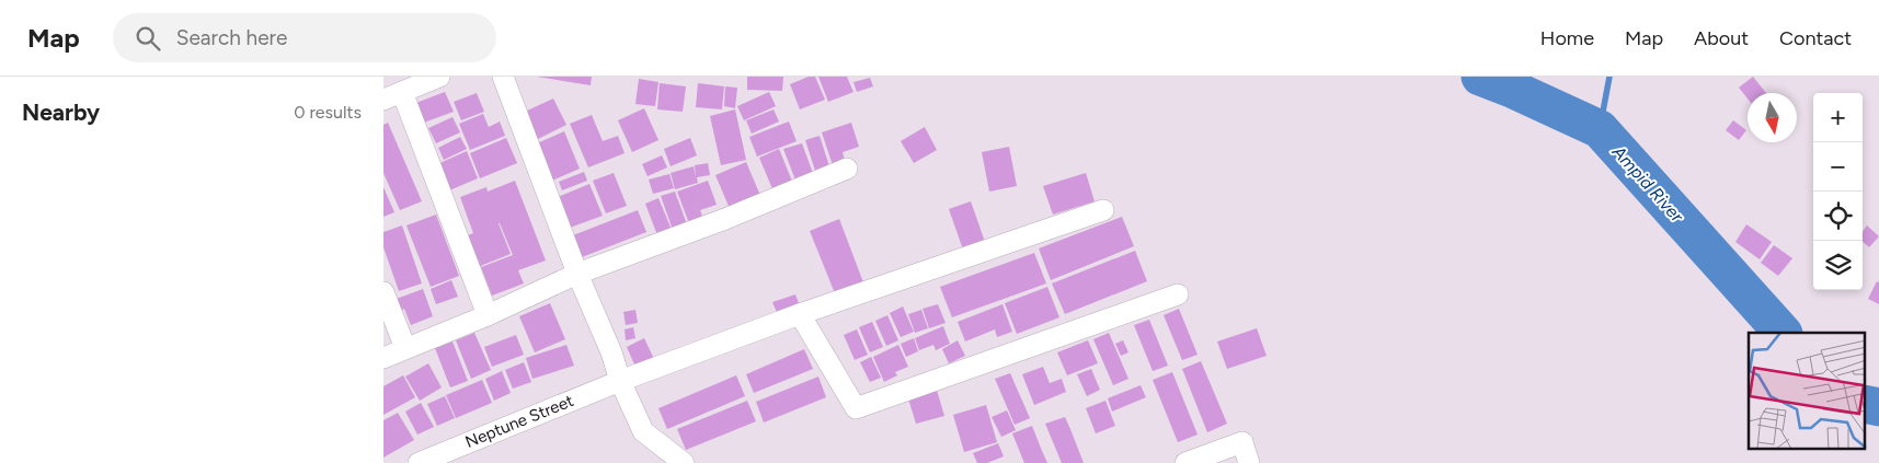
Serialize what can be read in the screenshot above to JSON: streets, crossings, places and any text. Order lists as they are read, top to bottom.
{
  "streets": {
    "street": ["Neptune Street"]
  },
  "water": ["Ampid River"],
  "north": "bottom",
  "page": {
    "header": "Map",
    "search": "Search here",
    "nav": [
      "Home",
      "Map",
      "About",
      "Contact"
    ],
    "heading": ["Nearby", "0 results"],
    "map_buttons": ["+", "−"]
  }
}
